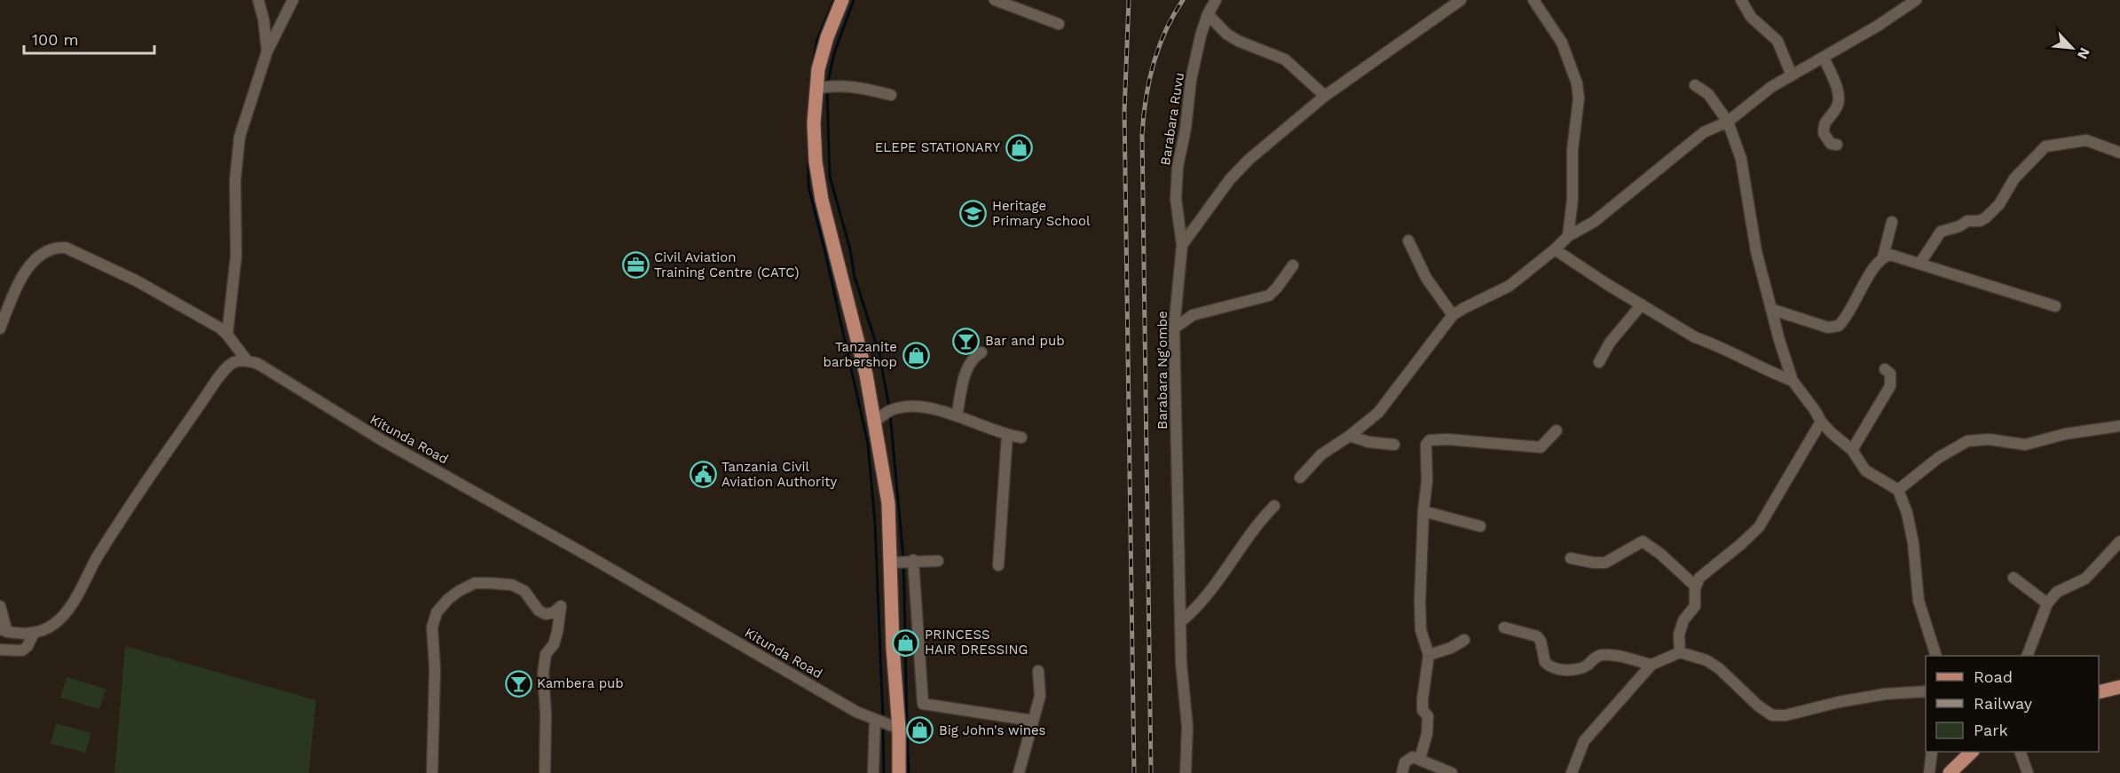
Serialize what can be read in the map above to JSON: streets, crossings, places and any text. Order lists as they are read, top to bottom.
{
  "streets": {
    "street": ["Barabara Ruvu", "Barabara Ng'ombe", "Kitunda Road"]
  },
  "crossings": [
    ["Barabara Ruvu", "Barabara Ng'ombe"]
  ],
  "places": {
    "shop": [
      "ELEPE STATIONARY",
      "Tanzanite barbershop",
      "PRINCESS HAIR DRESSING",
      "Big John's wines"
    ],
    "school or university": ["Heritage Primary School"],
    "office": ["Civil Aviation Training Centre (CATC)"],
    "bar": ["Bar and pub", "Kambera pub"],
    "public building": ["Tanzania Civil Aviation Authority"]
  },
  "legend": ["Road", "Railway", "Park"],
  "scale_bar": "100 m",
  "north": "bottom right"
}
